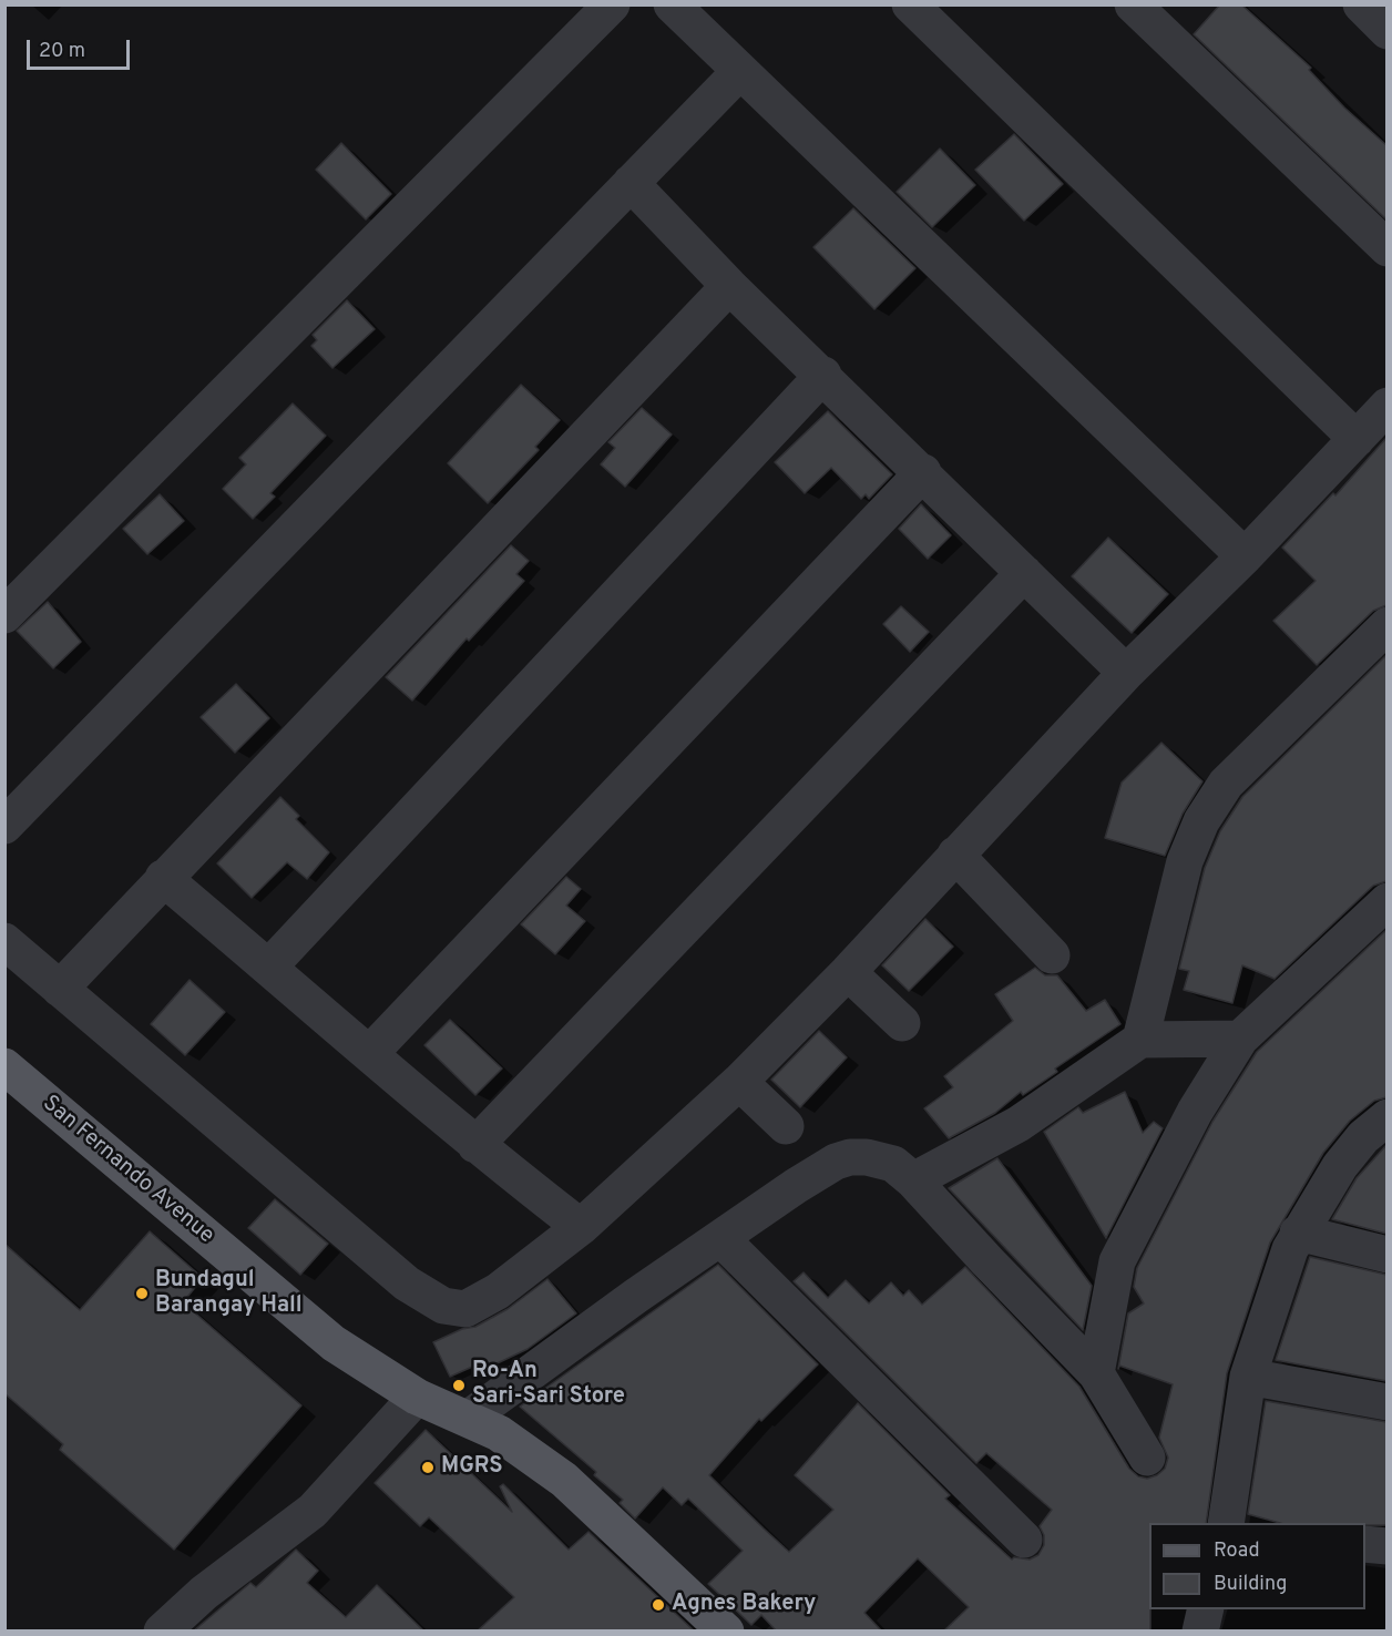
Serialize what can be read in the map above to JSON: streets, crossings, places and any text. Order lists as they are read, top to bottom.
{
  "streets": {
    "main road": ["San Fernando Avenue"]
  },
  "places": [
    "Bundagul Barangay Hall",
    "Ro-An Sari-Sari Store",
    "MGRS",
    "Agnes Bakery"
  ],
  "legend": ["Road", "Building"],
  "scale_bar": "20 m"
}
